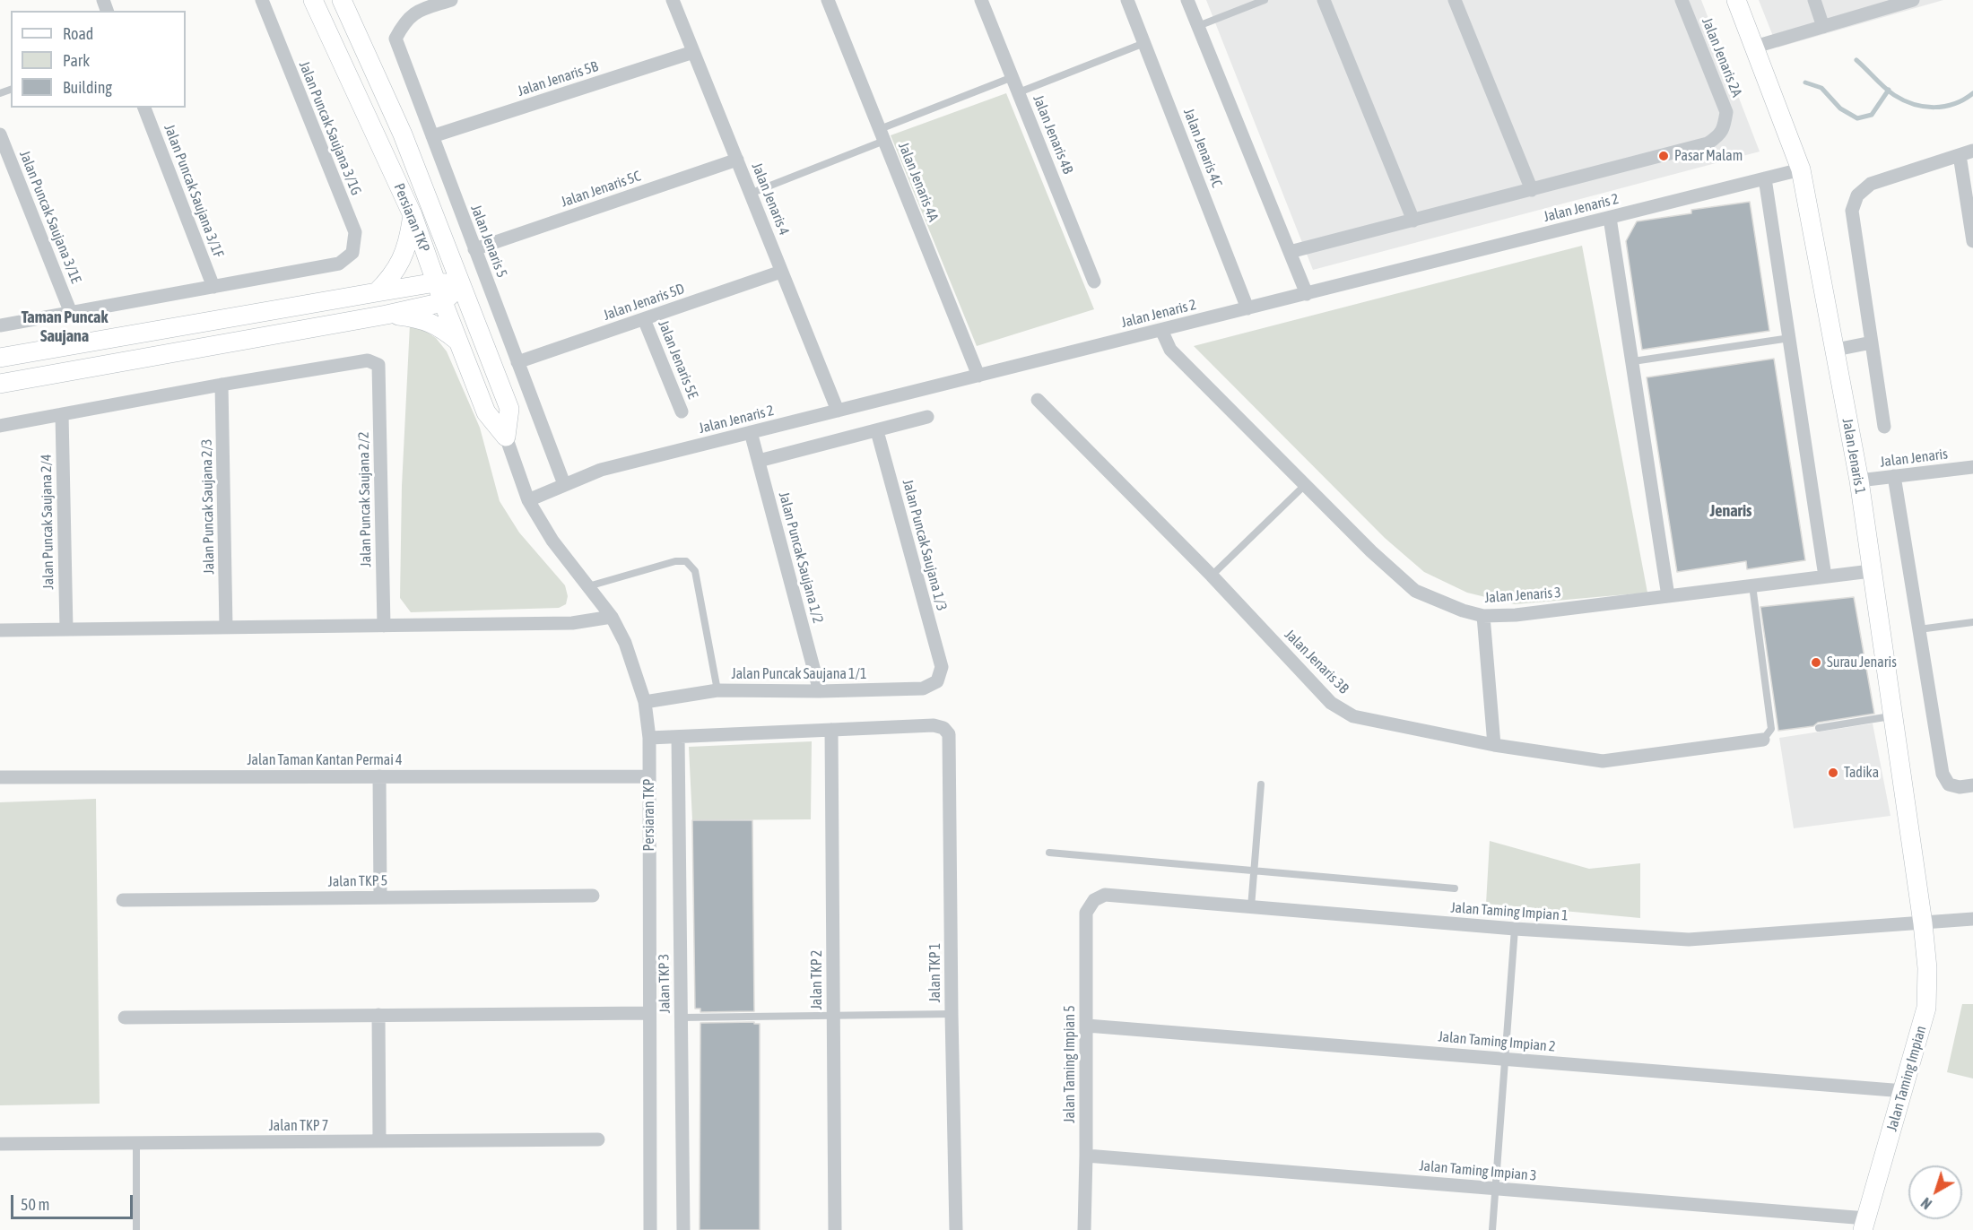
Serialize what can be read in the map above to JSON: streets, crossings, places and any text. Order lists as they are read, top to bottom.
{
  "streets": {
    "street": [
      "Jalan Jenaris 2A",
      "Jalan Jenaris 5B",
      "Jalan Puncak Saujana 3/1G",
      "Jalan Jenaris 4B",
      "Jalan Jenaris 4C",
      "Jalan Jenaris 4A",
      "Jalan Jenaris 5C",
      "Jalan Puncak Saujana 3/1F",
      "Jalan Jenaris 4",
      "Jalan Jenaris 2",
      "Jalan Puncak Saujana 3/1E",
      "Persiaran TKP",
      "Jalan Jenaris 5",
      "Jalan Jenaris 5D",
      "Jalan Jenaris 5E",
      "Jalan Jenaris 1",
      "Jalan Jenaris",
      "Jalan Puncak Saujana 2/2",
      "Jalan Puncak Saujana 2/3",
      "Jalan Puncak Saujana 2/4",
      "Jalan Puncak Saujana 1/3",
      "Jalan Puncak Saujana 1/2",
      "Jalan Jenaris 3",
      "Jalan Jenaris 3B",
      "Jalan Puncak Saujana 1/1",
      "Jalan Taman Kantan Permai 4",
      "Jalan TKP 5",
      "Jalan Taming Impian 1",
      "Jalan TKP 1",
      "Jalan TKP 2",
      "Jalan TKP 3",
      "Jalan Taming Impian 2",
      "Jalan Taming Impian 5",
      "Jalan Taming Impian",
      "Jalan TKP 7",
      "Jalan Taming Impian 3"
    ]
  },
  "crossings": [
    ["Jalan Jenaris 5B", "Jalan Jenaris 4"],
    ["Jalan Jenaris 5B", "Jalan Jenaris 5"],
    ["Jalan Puncak Saujana 3/1G", "Jalan Puncak Saujana 3/1F"],
    ["Jalan Jenaris 4C", "Jalan Jenaris 2"],
    ["Jalan Jenaris 4A", "Jalan Jenaris 2"],
    ["Jalan Jenaris 5C", "Jalan Jenaris 4"],
    ["Jalan Jenaris 5C", "Jalan Jenaris 5"],
    ["Jalan Jenaris 4", "Jalan Jenaris 2"],
    ["Jalan Jenaris 4", "Jalan Jenaris 5D"],
    ["Jalan Jenaris 2", "Persiaran TKP"],
    ["Jalan Jenaris 2", "Jalan Jenaris 5"],
    ["Jalan Jenaris 2", "Jalan Jenaris 1"],
    ["Jalan Jenaris 2", "Jalan Puncak Saujana 1/2"],
    ["Jalan Jenaris 2", "Jalan Jenaris 3"],
    ["Persiaran TKP", "Jalan Puncak Saujana 1/1"],
    ["Persiaran TKP", "Jalan Taman Kantan Permai 4"],
    ["Jalan Jenaris 5", "Jalan Jenaris 5D"],
    ["Jalan Jenaris 5D", "Jalan Jenaris 5E"],
    ["Jalan Jenaris 1", "Jalan Jenaris"],
    ["Jalan Jenaris 1", "Jalan Jenaris 3"],
    ["Jalan Jenaris 1", "Jalan Taming Impian 1"],
    ["Jalan Jenaris 1", "Jalan Taming Impian"],
    ["Jalan Puncak Saujana 2/2", "Jalan Puncak Saujana 2/3"],
    ["Jalan Puncak Saujana 1/3", "Jalan Puncak Saujana 1/1"],
    ["Jalan Puncak Saujana 1/2", "Jalan Puncak Saujana 1/1"],
    ["Jalan Taming Impian 1", "Jalan Taming Impian 5"],
    ["Jalan Taming Impian 1", "Jalan Taming Impian"],
    ["Jalan TKP 1", "Jalan TKP 2"],
    ["Jalan Taming Impian 2", "Jalan Taming Impian 5"],
    ["Jalan Taming Impian 2", "Jalan Taming Impian"],
    ["Jalan Taming Impian 5", "Jalan Taming Impian 3"],
    ["Jalan Taming Impian", "Jalan Taming Impian 3"]
  ],
  "districts": ["Taman Puncak Saujana", "Jenaris"],
  "places": ["Pasar Malam", "Surau Jenaris", "Tadika"],
  "legend": ["Road", "Park", "Building"],
  "scale_bar": "50 m",
  "north": "bottom left"
}
